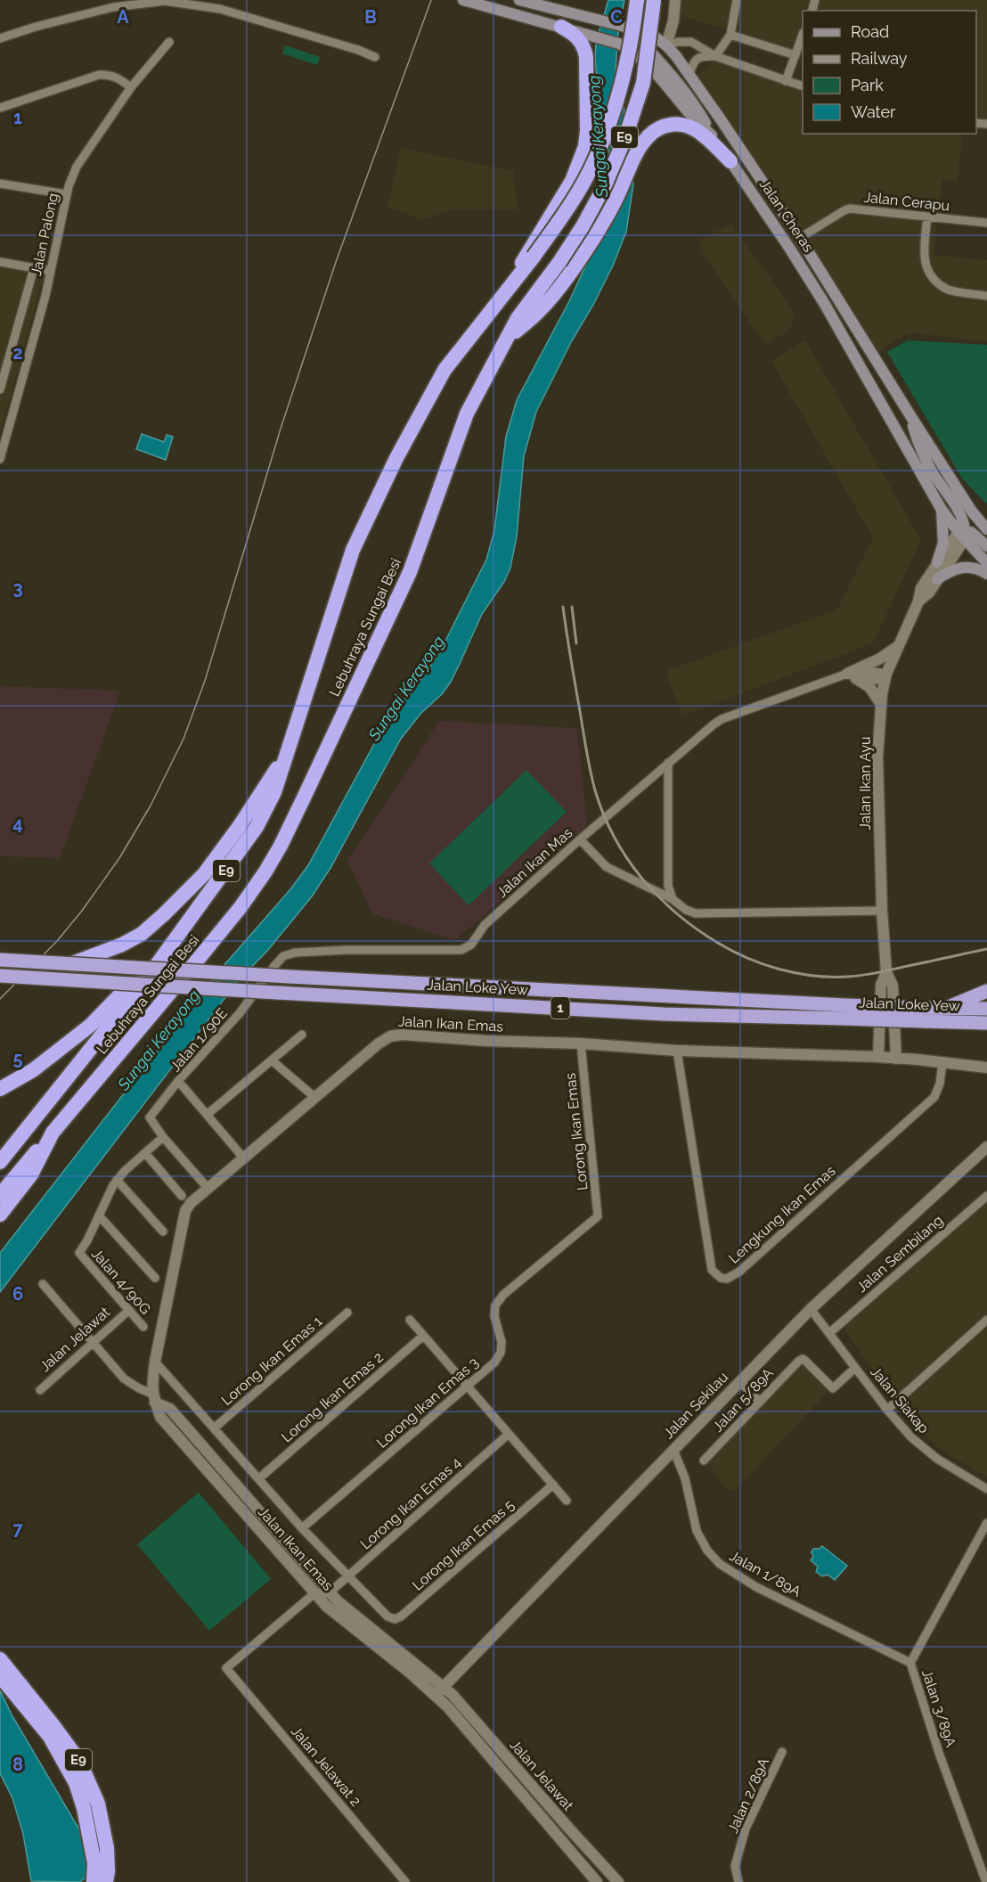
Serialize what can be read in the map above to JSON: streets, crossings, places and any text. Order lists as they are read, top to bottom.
{
  "streets": {
    "highway": [
      "E9",
      "Lebuhraya Sungai Besi",
      "Jalan Loke Yew",
      "1"
    ],
    "main road": ["Jalan Cheras"],
    "street": [
      "Jalan Cerapu",
      "Jalan Palong",
      "Jalan Ikan Ayu",
      "Jalan Ikan Mas",
      "Jalan Ikan Emas",
      "Jalan 1/90E",
      "Lorong Ikan Emas",
      "Lengkung Ikan Emas",
      "Jalan Sembilang",
      "Jalan 4/90G",
      "Jalan Jelawat",
      "Lorong Ikan Emas 1",
      "Lorong Ikan Emas 2",
      "Jalan 5/89A",
      "Jalan Siakap",
      "Lorong Ikan Emas 3",
      "Jalan Sekilau",
      "Lorong Ikan Emas 4",
      "Lorong Ikan Emas 5",
      "Jalan 1/89A",
      "Jalan 3/89A",
      "Jalan Jelawat 2",
      "Jalan 2/89A"
    ]
  },
  "crossings": [
    ["Jalan Cerapu", "Jalan Cheras"],
    ["Jalan Cheras", "Jalan Ikan Ayu"],
    ["Jalan Ikan Ayu", "Jalan Ikan Mas"],
    ["Jalan Ikan Ayu", "Jalan Ikan Emas"],
    ["Jalan Ikan Mas", "Jalan 1/90E"],
    ["Jalan Loke Yew", "1"],
    ["Jalan Ikan Emas", "Jalan 1/90E"],
    ["Jalan Ikan Emas", "Lorong Ikan Emas"],
    ["Jalan Ikan Emas", "Lengkung Ikan Emas"],
    ["Jalan Ikan Emas", "Jalan Jelawat"],
    ["Jalan Ikan Emas", "Jalan Sekilau"],
    ["Jalan Ikan Emas", "Lorong Ikan Emas 4"],
    ["Jalan Ikan Emas", "Jalan Jelawat 2"],
    ["Lorong Ikan Emas", "Lorong Ikan Emas 3"],
    ["Jalan Sembilang", "Jalan Siakap"],
    ["Jalan 4/90G", "Jalan Jelawat"],
    ["Jalan Jelawat", "Jalan Sekilau"],
    ["Jalan 5/89A", "Jalan Siakap"],
    ["Jalan Siakap", "Jalan Sekilau"],
    ["Jalan Sekilau", "Jalan 1/89A"],
    ["Lorong Ikan Emas 4", "Lorong Ikan Emas 5"],
    ["Jalan 1/89A", "Jalan 3/89A"]
  ],
  "water": ["Sungai Kerayong"],
  "legend": [
    "Road",
    "Railway",
    "Park",
    "Water"
  ],
  "grid": {
    "columns": ["A", "B", "C"],
    "rows": [
      "1",
      "2",
      "3",
      "4",
      "5",
      "6",
      "7",
      "8"
    ]
  }
}
